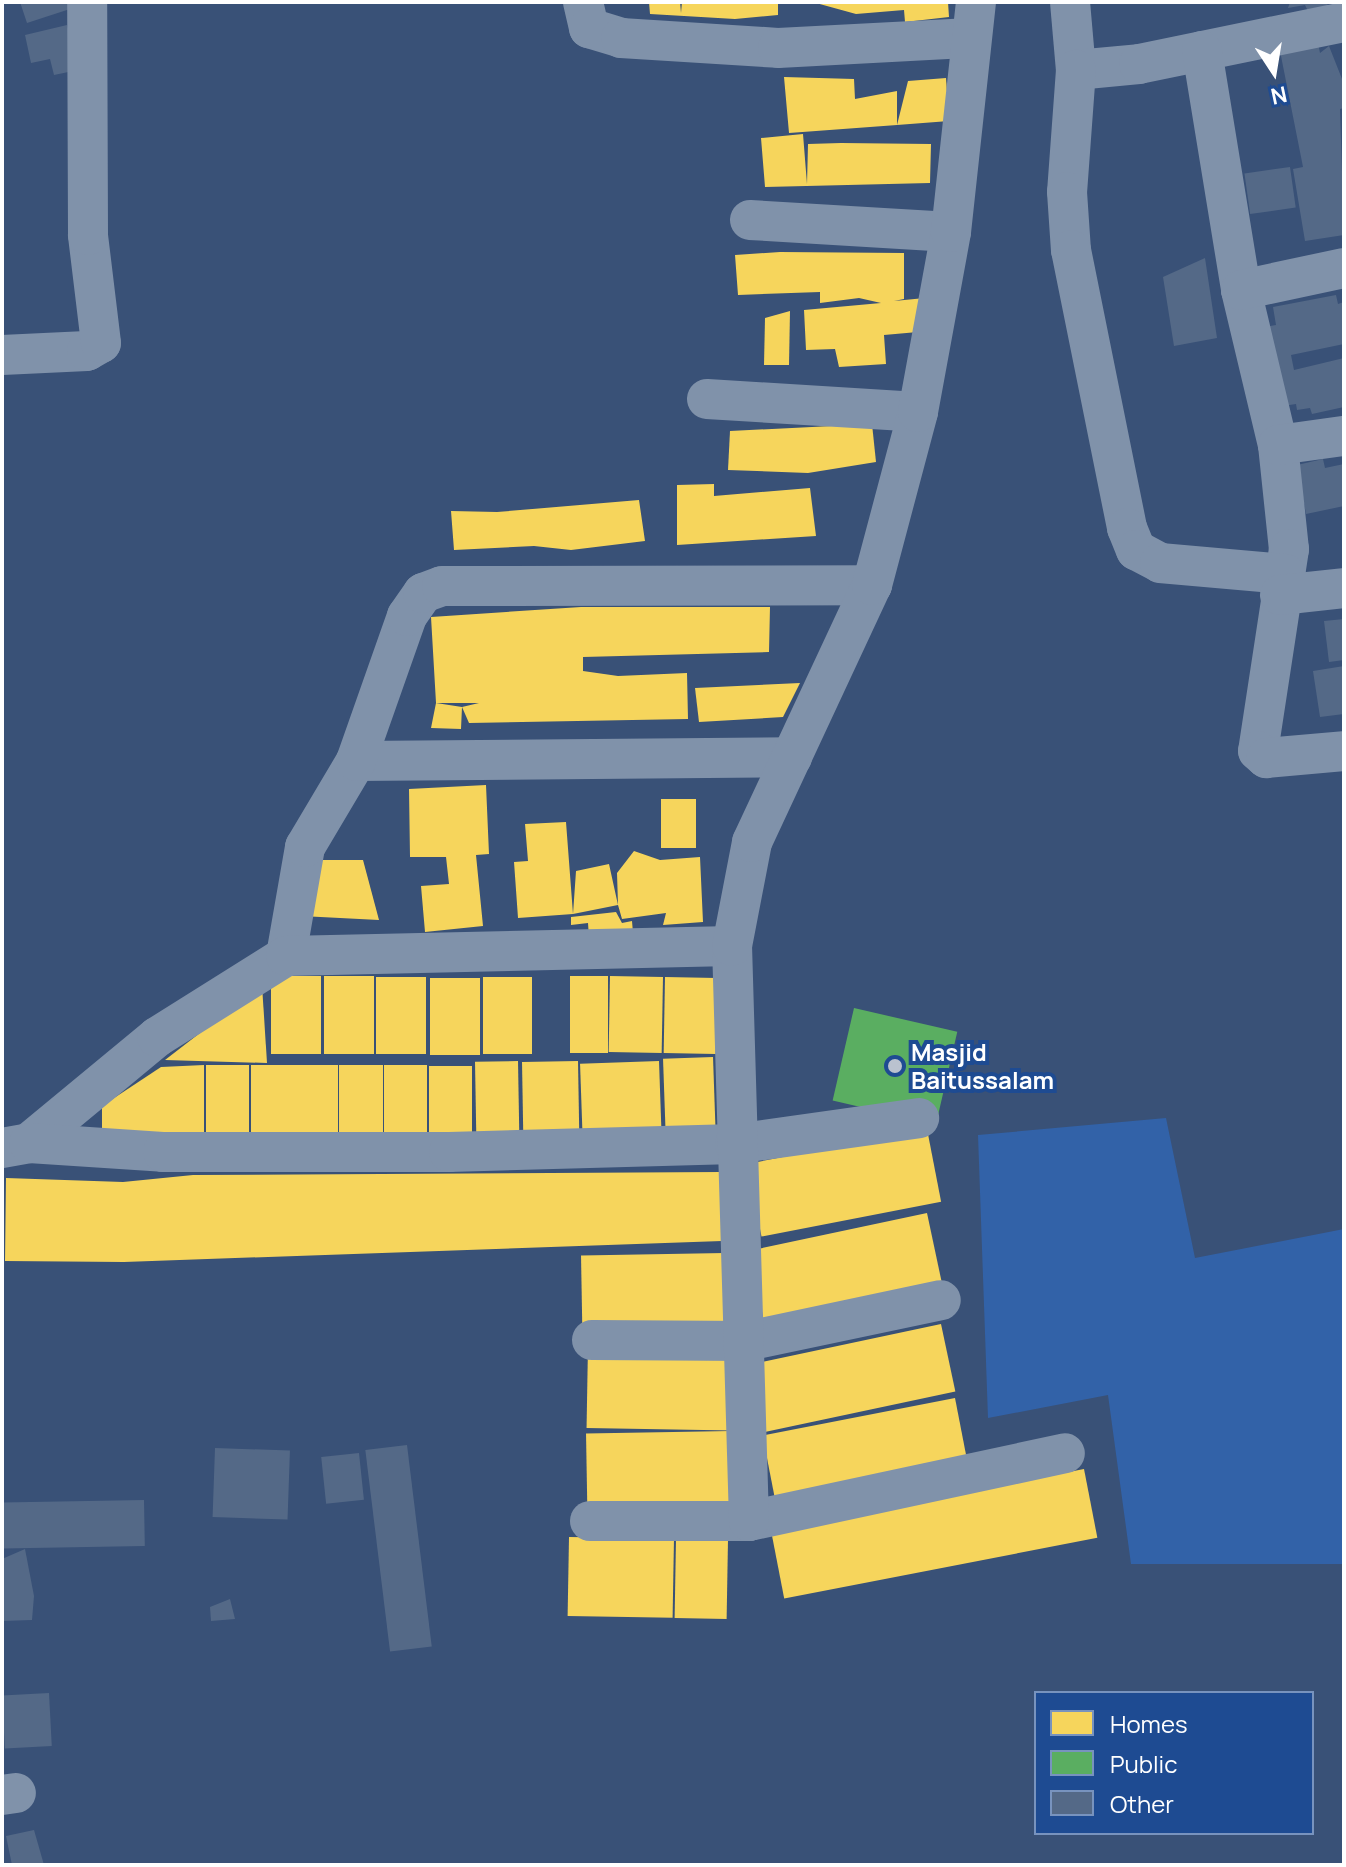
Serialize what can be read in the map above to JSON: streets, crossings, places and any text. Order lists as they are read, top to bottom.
{
  "places": ["Masjid Baitussalam"],
  "legend": ["Homes", "Public", "Other"],
  "north": "bottom"
}
